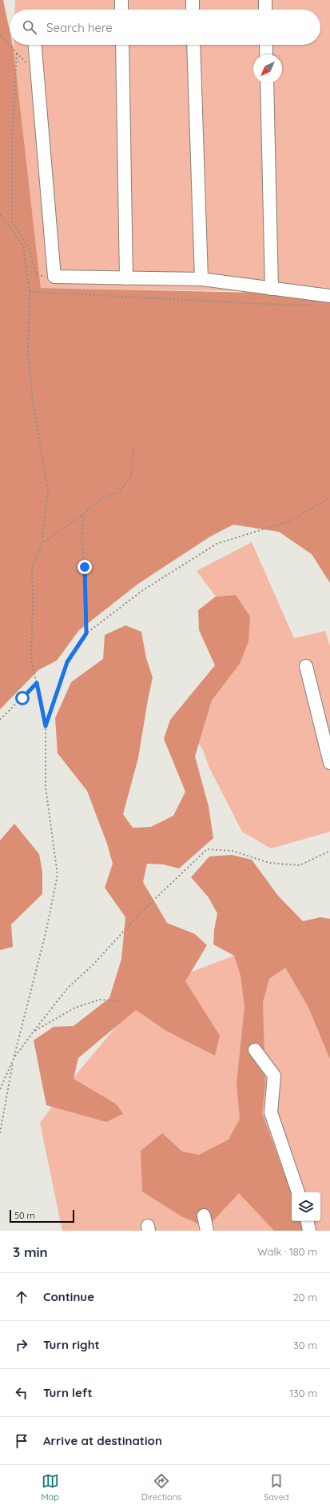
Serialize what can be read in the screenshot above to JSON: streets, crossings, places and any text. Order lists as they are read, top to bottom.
{
  "scale_bar": "50 m",
  "north": "bottom left",
  "page": {
    "search": "Search here",
    "scale": "50 m",
    "heading": ["3 min", "Walk · 180 m"],
    "list": [
      ["Continue", "20 m"],
      ["Turn right", "30 m"],
      ["Turn left", "130 m"],
      "Arrive at destination"
    ],
    "nav": ["Map", "Directions", "Saved"]
  }
}
